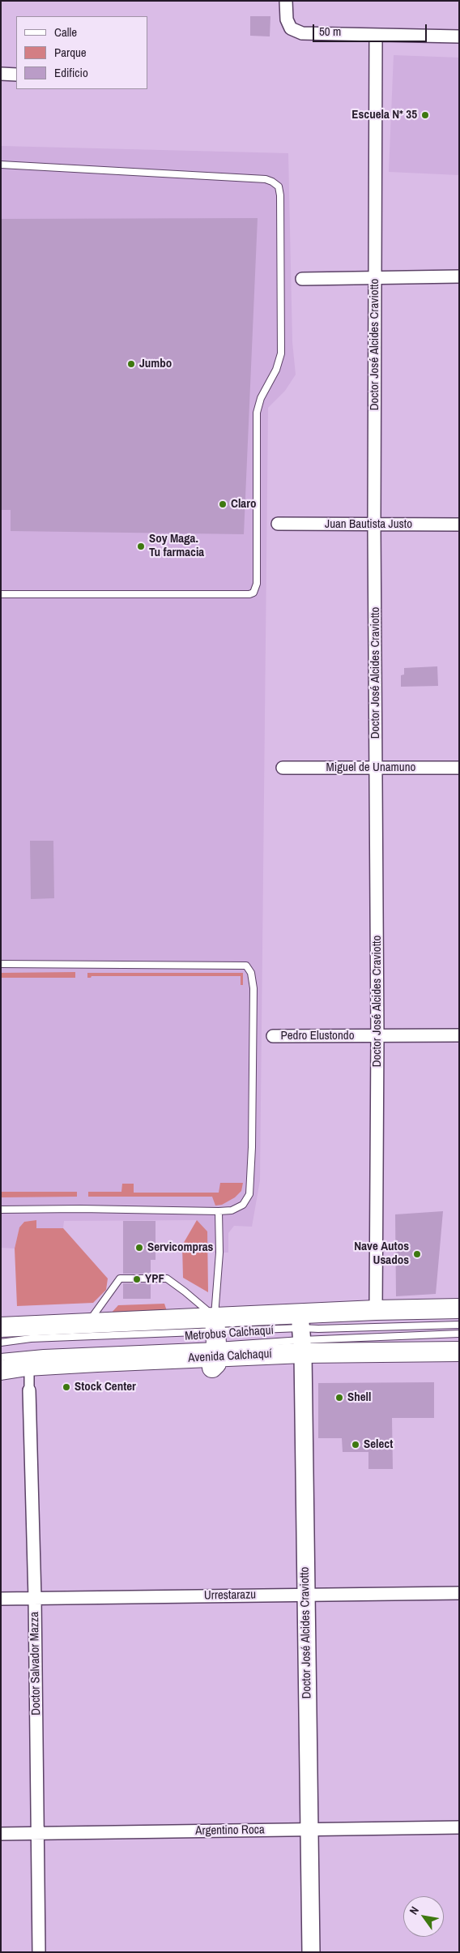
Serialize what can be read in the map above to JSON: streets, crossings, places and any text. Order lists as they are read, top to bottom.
{
  "streets": {
    "main road": ["Doctor José Alcides Craviotto", "Avenida Calchaquí"],
    "street": [
      "Juan Bautista Justo",
      "Miguel de Unamuno",
      "Pedro Elustondo",
      "Urrestarazu",
      "Doctor Salvador Mazza",
      "Argentino Roca"
    ],
    "lane": ["Metrobus Calchaquí"]
  },
  "crossings": [
    ["Doctor José Alcides Craviotto", "Juan Bautista Justo"],
    ["Doctor José Alcides Craviotto", "Miguel de Unamuno"],
    ["Doctor José Alcides Craviotto", "Pedro Elustondo"],
    ["Doctor José Alcides Craviotto", "Avenida Calchaquí"],
    ["Doctor José Alcides Craviotto", "Urrestarazu"],
    ["Doctor José Alcides Craviotto", "Argentino Roca"],
    ["Metrobus Calchaquí", "Avenida Calchaquí"],
    ["Urrestarazu", "Doctor Salvador Mazza"],
    ["Doctor Salvador Mazza", "Argentino Roca"]
  ],
  "places": [
    "Escuela N* 35",
    "Jumbo",
    "Claro",
    "Soy Maga. Tu farmacia",
    "Servicompras",
    "Nave Autos Usados",
    "YPF",
    "Stock Center",
    "Shell",
    "Select"
  ],
  "legend": ["Calle", "Parque", "Edificio"],
  "scale_bar": "50 m",
  "north": "top left"
}
